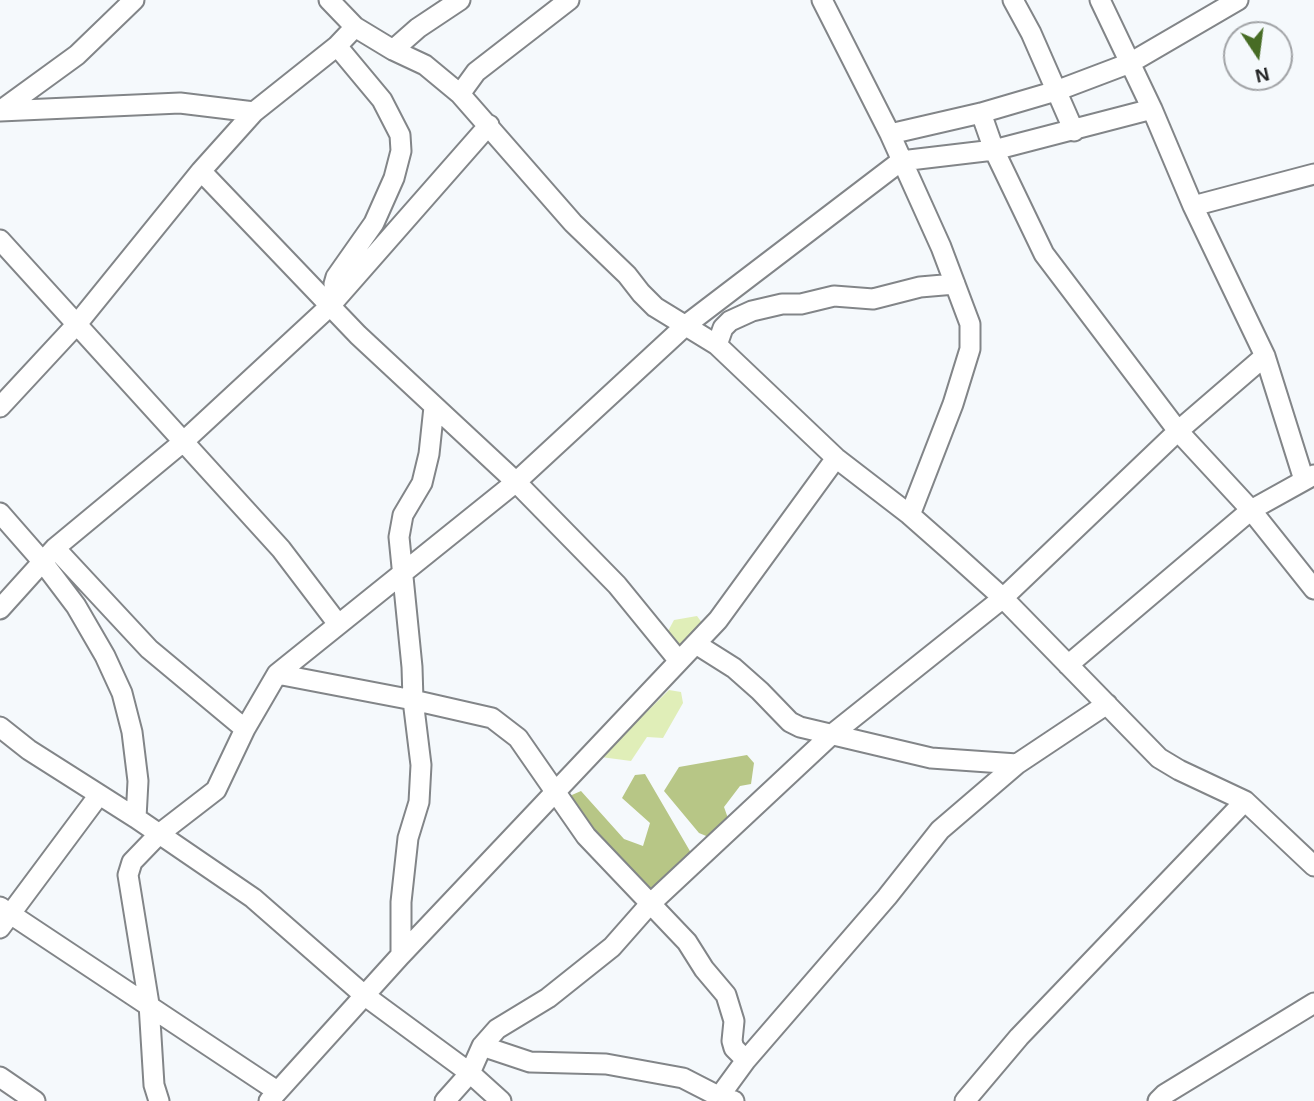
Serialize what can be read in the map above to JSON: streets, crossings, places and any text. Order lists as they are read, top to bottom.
{
  "north": "bottom"
}
